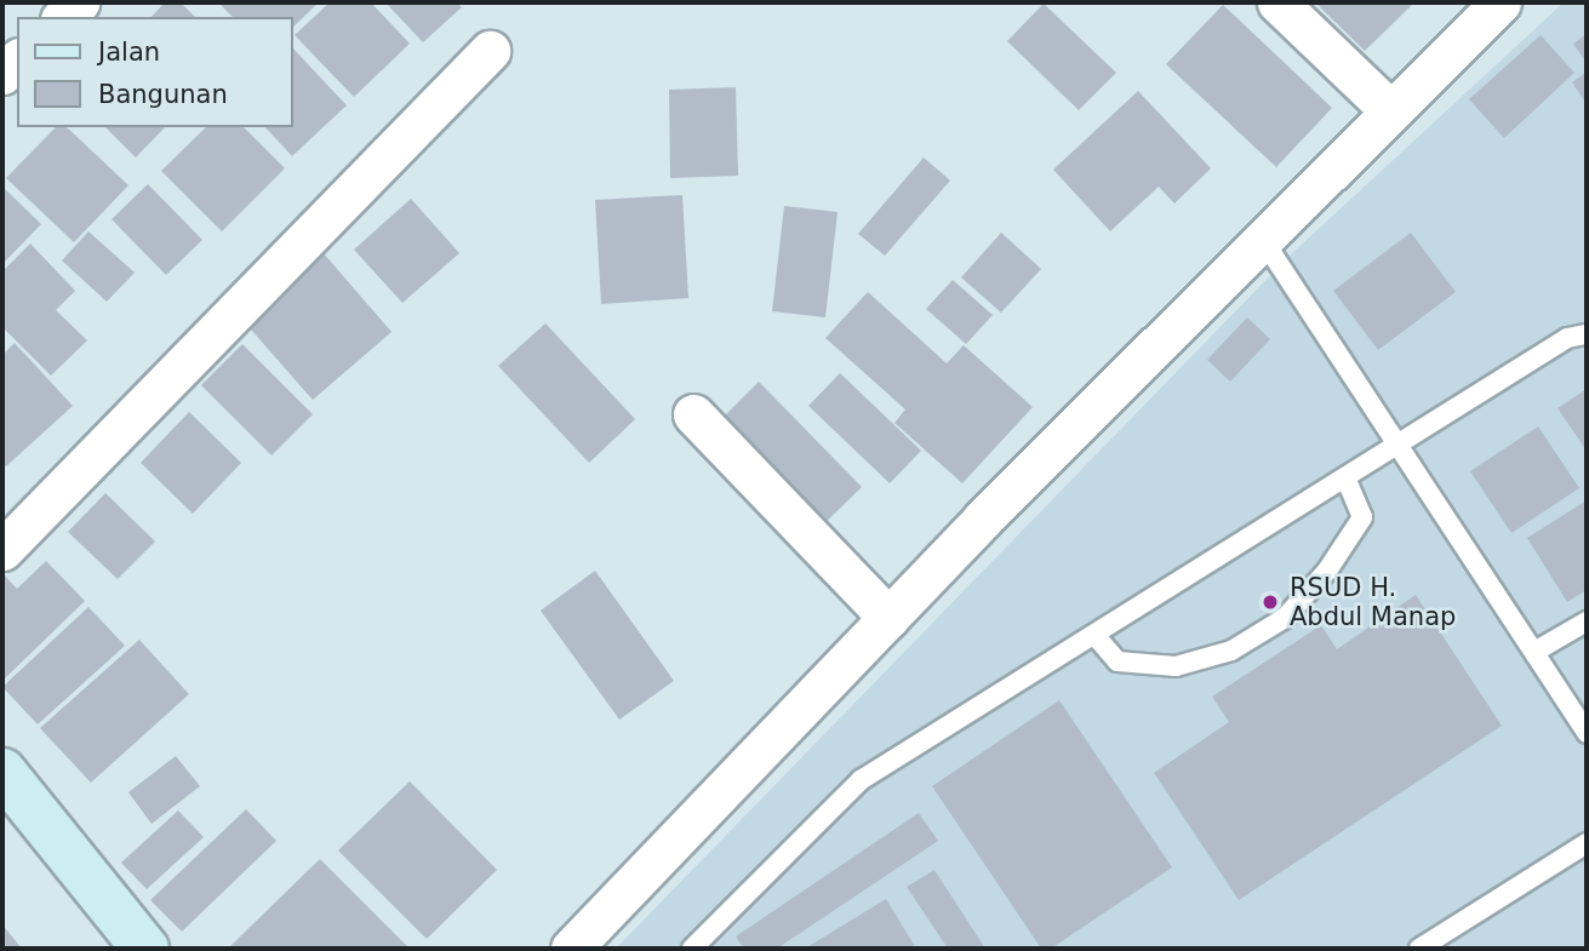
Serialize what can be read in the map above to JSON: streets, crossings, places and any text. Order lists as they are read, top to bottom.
{
  "places": ["RSUD H. Abdul Manap"],
  "legend": ["Jalan", "Bangunan"]
}
